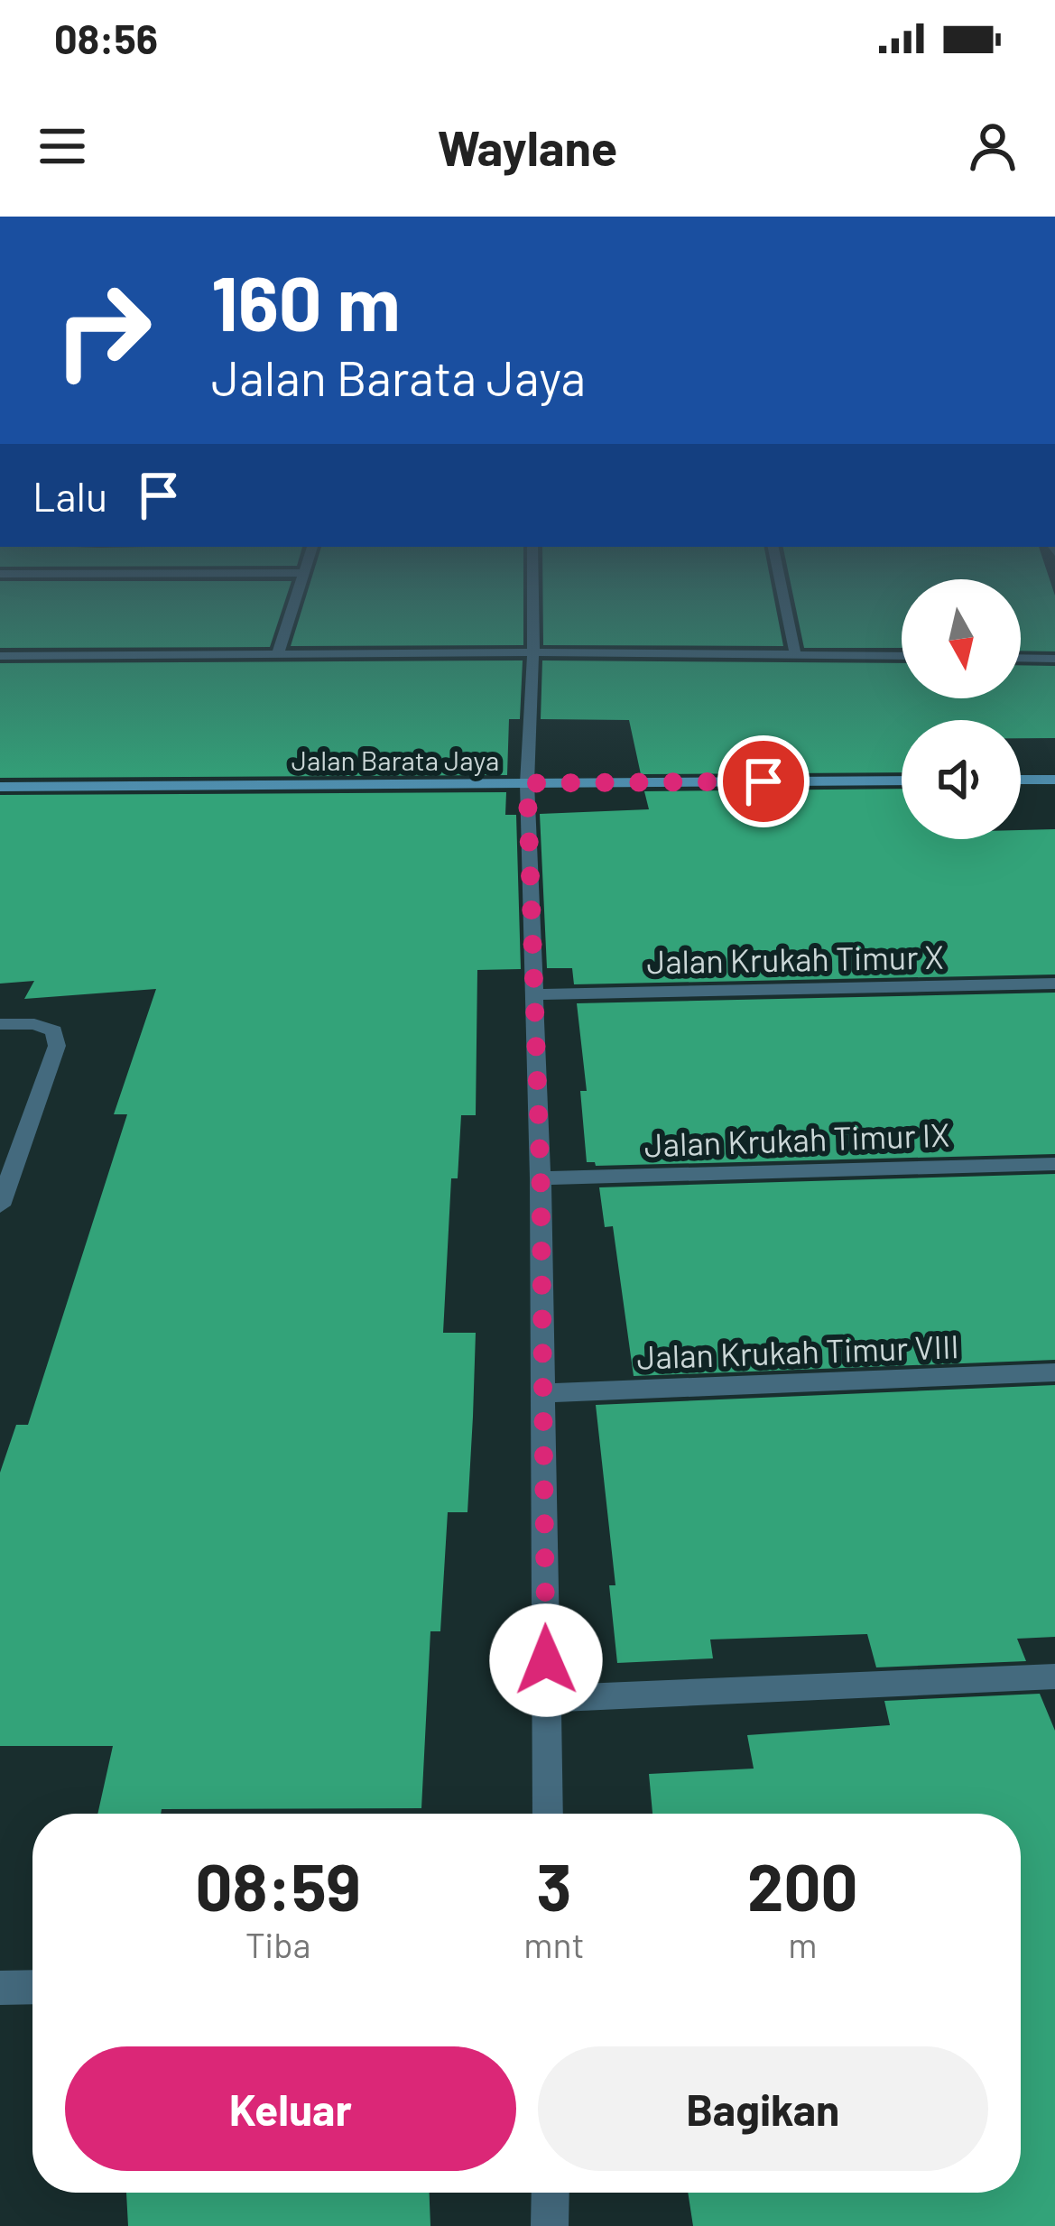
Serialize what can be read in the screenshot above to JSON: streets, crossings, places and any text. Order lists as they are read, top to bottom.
{
  "streets": {
    "main road": ["Jalan Barata Jaya"],
    "street": ["Jalan Krukah Timur X", "Jalan Krukah Timur IX", "Jalan Krukah Timur VIII"]
  },
  "north": "bottom",
  "page": {
    "status": "08:56",
    "header": "Waylane",
    "turn": ["160 m", "Jalan Barata Jaya"],
    "then": "Lalu",
    "eta": [
      "08:59",
      "Tiba",
      "3",
      "mnt",
      "200",
      "m"
    ],
    "buttons": ["Keluar", "Bagikan"]
  }
}
